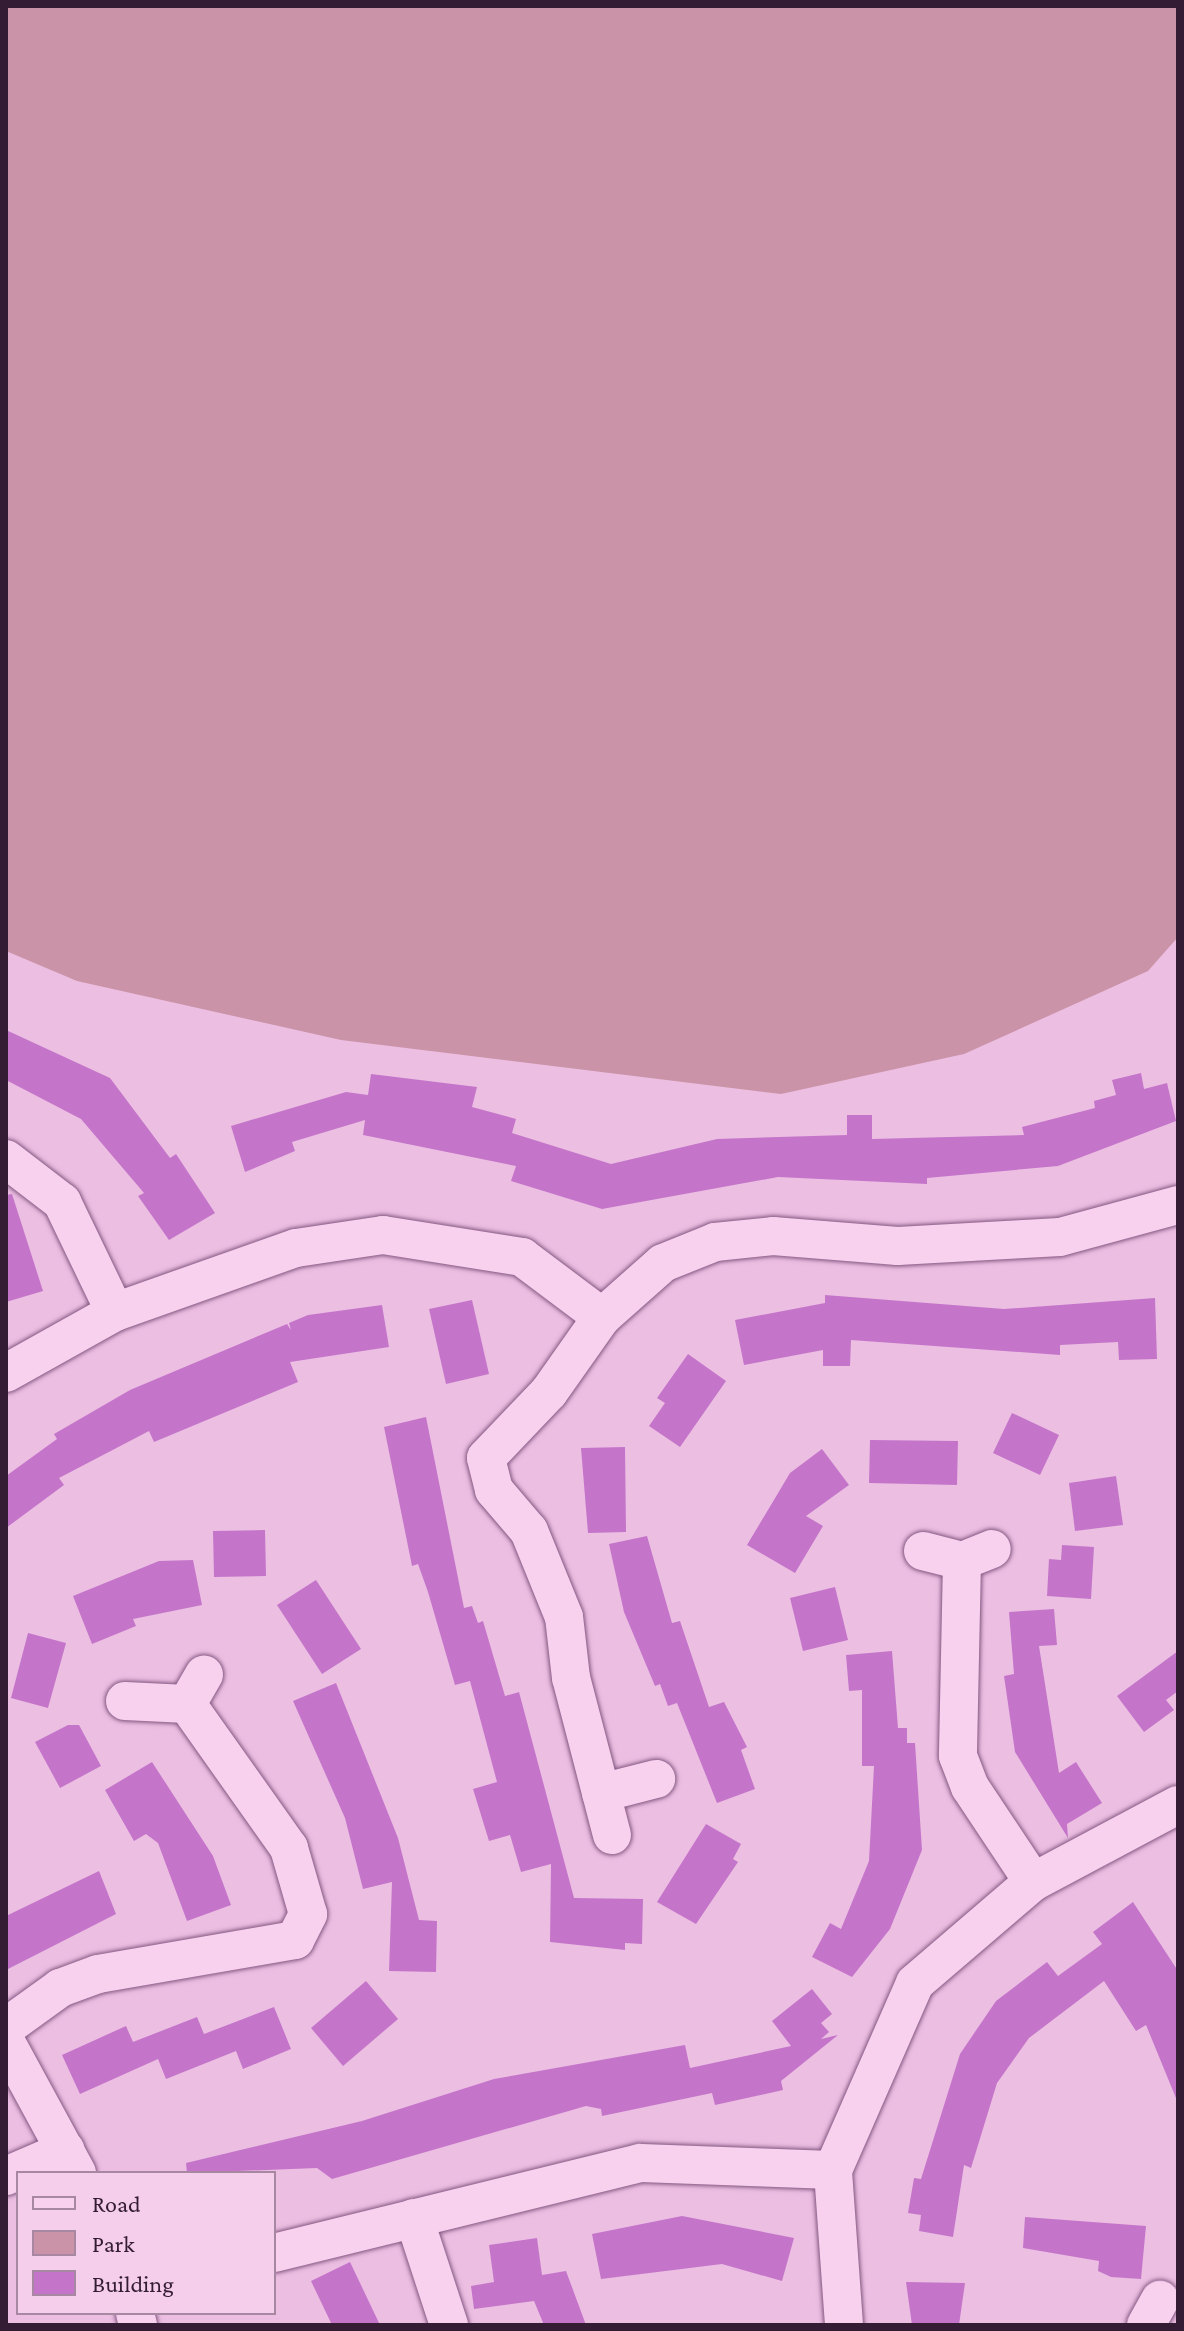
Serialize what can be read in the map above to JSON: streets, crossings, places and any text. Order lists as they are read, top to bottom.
{
  "legend": ["Road", "Park", "Building"]
}
